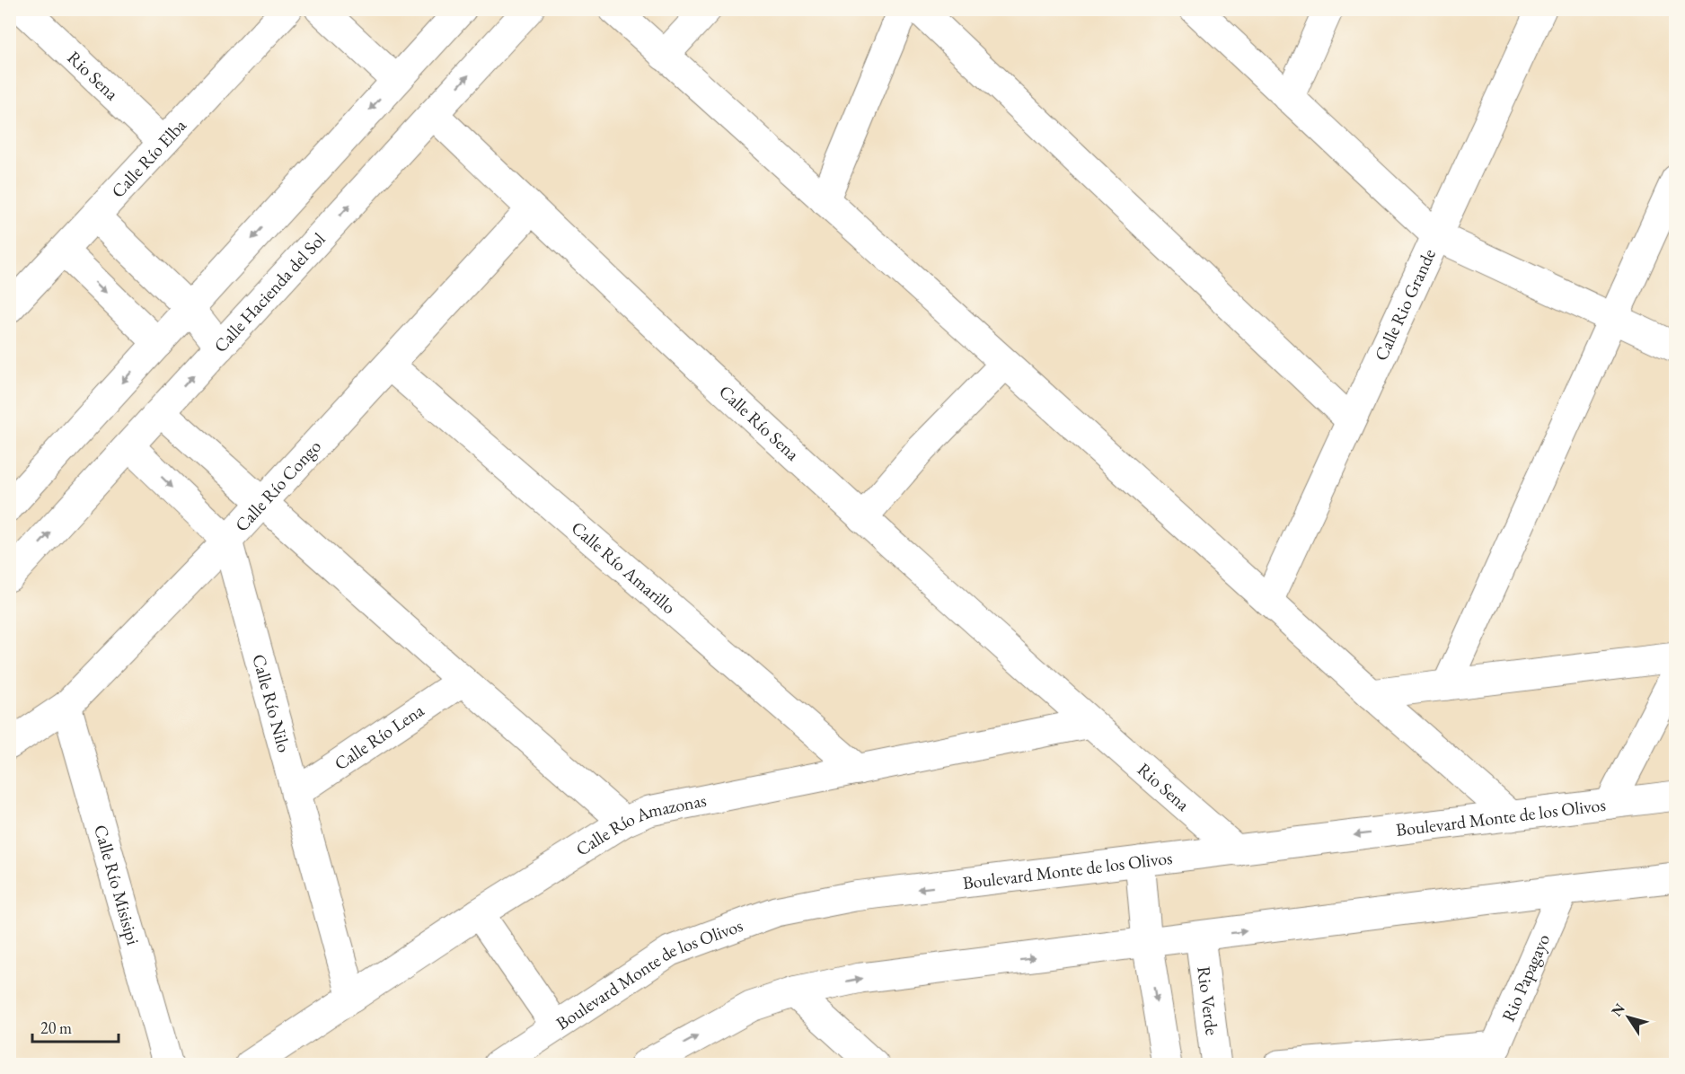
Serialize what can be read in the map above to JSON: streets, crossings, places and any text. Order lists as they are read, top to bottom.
{
  "streets": {
    "street": [
      "Rio Sena",
      "Calle Río Elba",
      "Calle Hacienda del Sol",
      "Calle Rio Grande",
      "Calle Río Sena",
      "Calle Río Congo",
      "Calle Río Amarillo",
      "Calle Río Nilo",
      "Calle Río Lena",
      "Boulevard Monte de los Olivos",
      "Calle Río Amazonas",
      "Calle Río Misisipi",
      "Rio Papagayo",
      "Rio Verde"
    ]
  },
  "crossings": [
    ["Rio Sena", "Calle Río Elba"],
    ["Rio Sena", "Calle Río Sena"],
    ["Rio Sena", "Boulevard Monte de los Olivos"],
    ["Rio Sena", "Calle Río Amazonas"],
    ["Calle Hacienda del Sol", "Calle Río Sena"],
    ["Calle Río Sena", "Calle Río Congo"],
    ["Calle Río Sena", "Calle Río Amazonas"],
    ["Calle Río Congo", "Calle Río Amarillo"],
    ["Calle Río Congo", "Calle Río Nilo"],
    ["Calle Río Congo", "Calle Río Misisipi"],
    ["Calle Río Amarillo", "Calle Río Amazonas"],
    ["Calle Río Nilo", "Calle Río Lena"],
    ["Calle Río Nilo", "Calle Río Amazonas"]
  ],
  "scale_bar": "20 m",
  "north": "top left"
}
